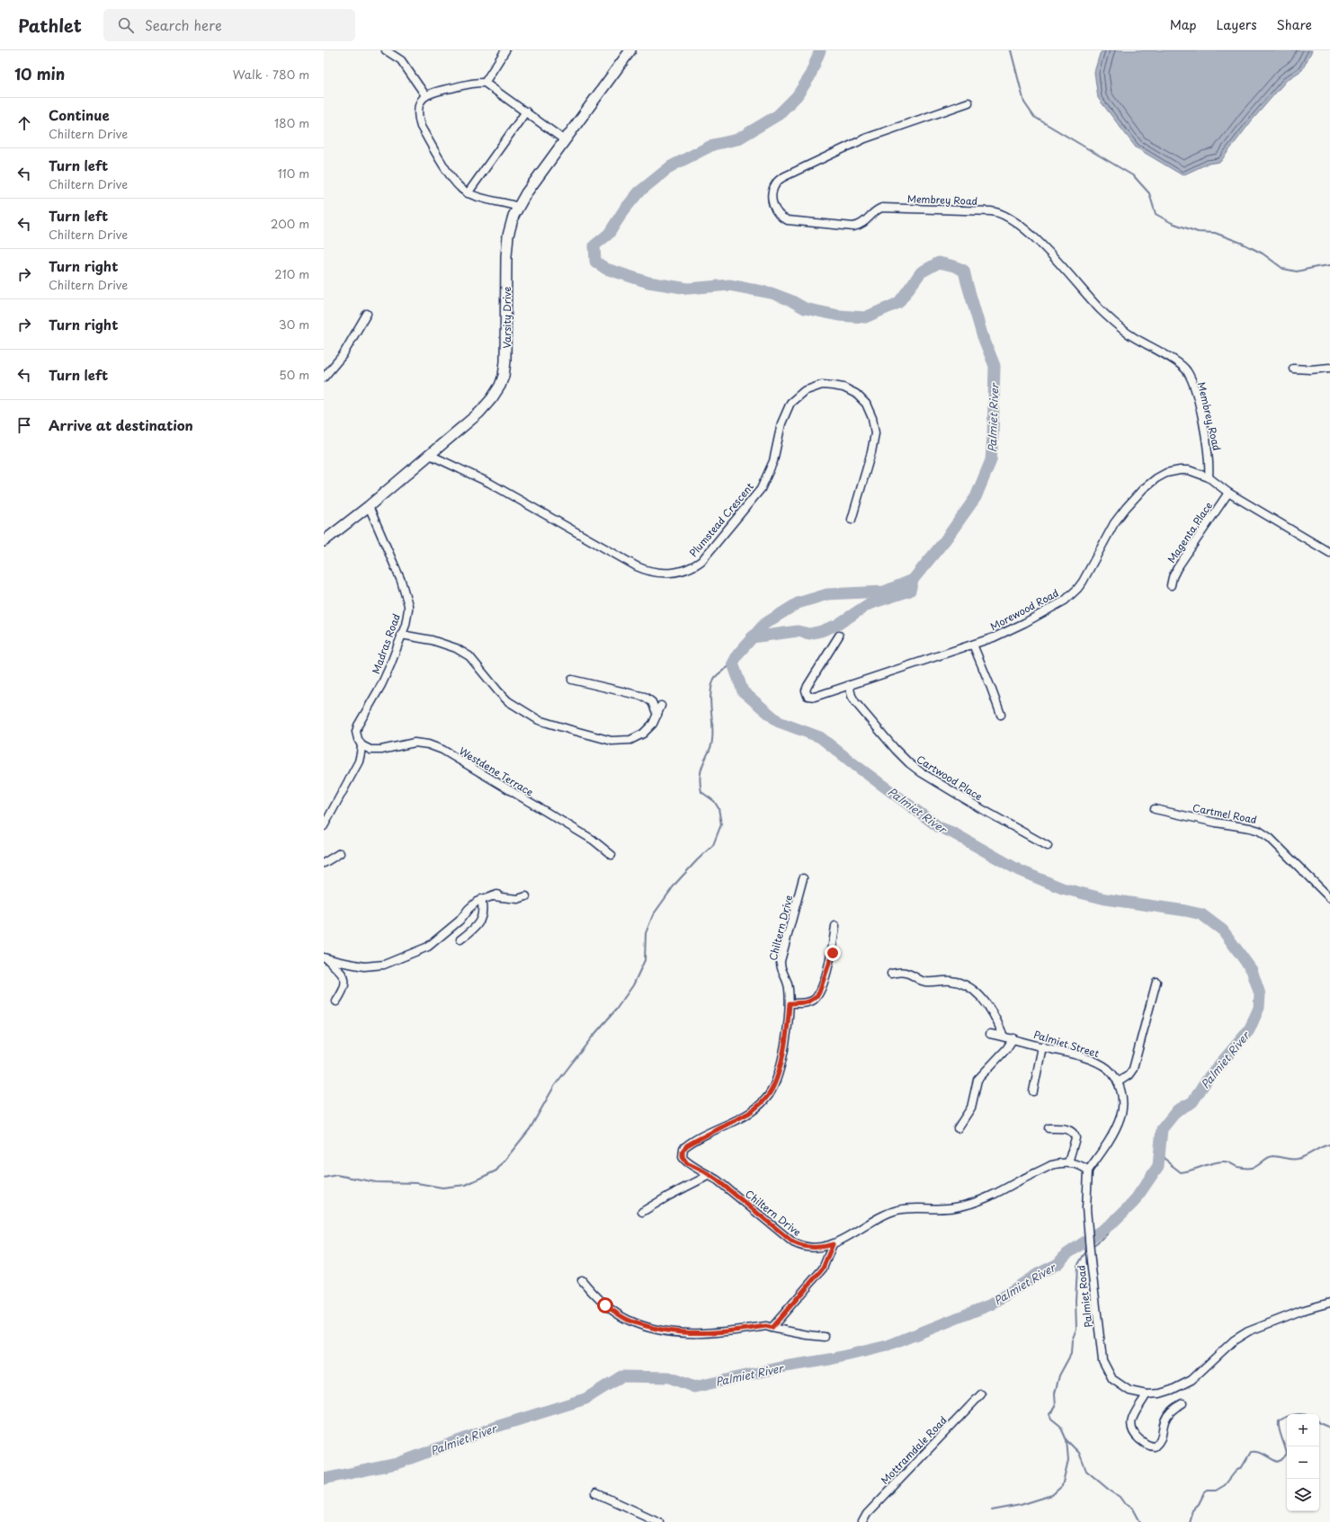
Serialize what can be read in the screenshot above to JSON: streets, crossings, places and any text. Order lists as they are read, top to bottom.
{
  "streets": {
    "street": [
      "Membrey Road",
      "Varsity Drive",
      "Plumstead Crescent",
      "Magenta Place",
      "Morewood Road",
      "Madras Road",
      "Westdene Terrace",
      "Cartwood Place",
      "Cartmel Road",
      "Chiltern Drive",
      "Palmiet Street",
      "Palmiet Road",
      "Mottramdale Road"
    ]
  },
  "crossings": [
    ["Membrey Road", "Morewood Road"],
    ["Varsity Drive", "Plumstead Crescent"],
    ["Varsity Drive", "Madras Road"],
    ["Magenta Place", "Morewood Road"],
    ["Morewood Road", "Cartwood Place"],
    ["Madras Road", "Westdene Terrace"],
    ["Chiltern Drive", "Palmiet Street"],
    ["Chiltern Drive", "Palmiet Road"],
    ["Palmiet Street", "Palmiet Road"]
  ],
  "water": ["Palmiet River"],
  "page": {
    "header": "Pathlet",
    "search": "Search here",
    "nav": ["Map", "Layers", "Share"],
    "heading": ["10 min", "Walk · 780 m"],
    "list": [
      ["Continue", "Chiltern Drive", "180 m"],
      ["Turn left", "Chiltern Drive", "110 m"],
      ["Turn left", "Chiltern Drive", "200 m"],
      ["Turn right", "Chiltern Drive", "210 m"],
      ["Turn right", "30 m"],
      ["Turn left", "50 m"],
      "Arrive at destination"
    ],
    "map_buttons": ["+", "−"]
  }
}
